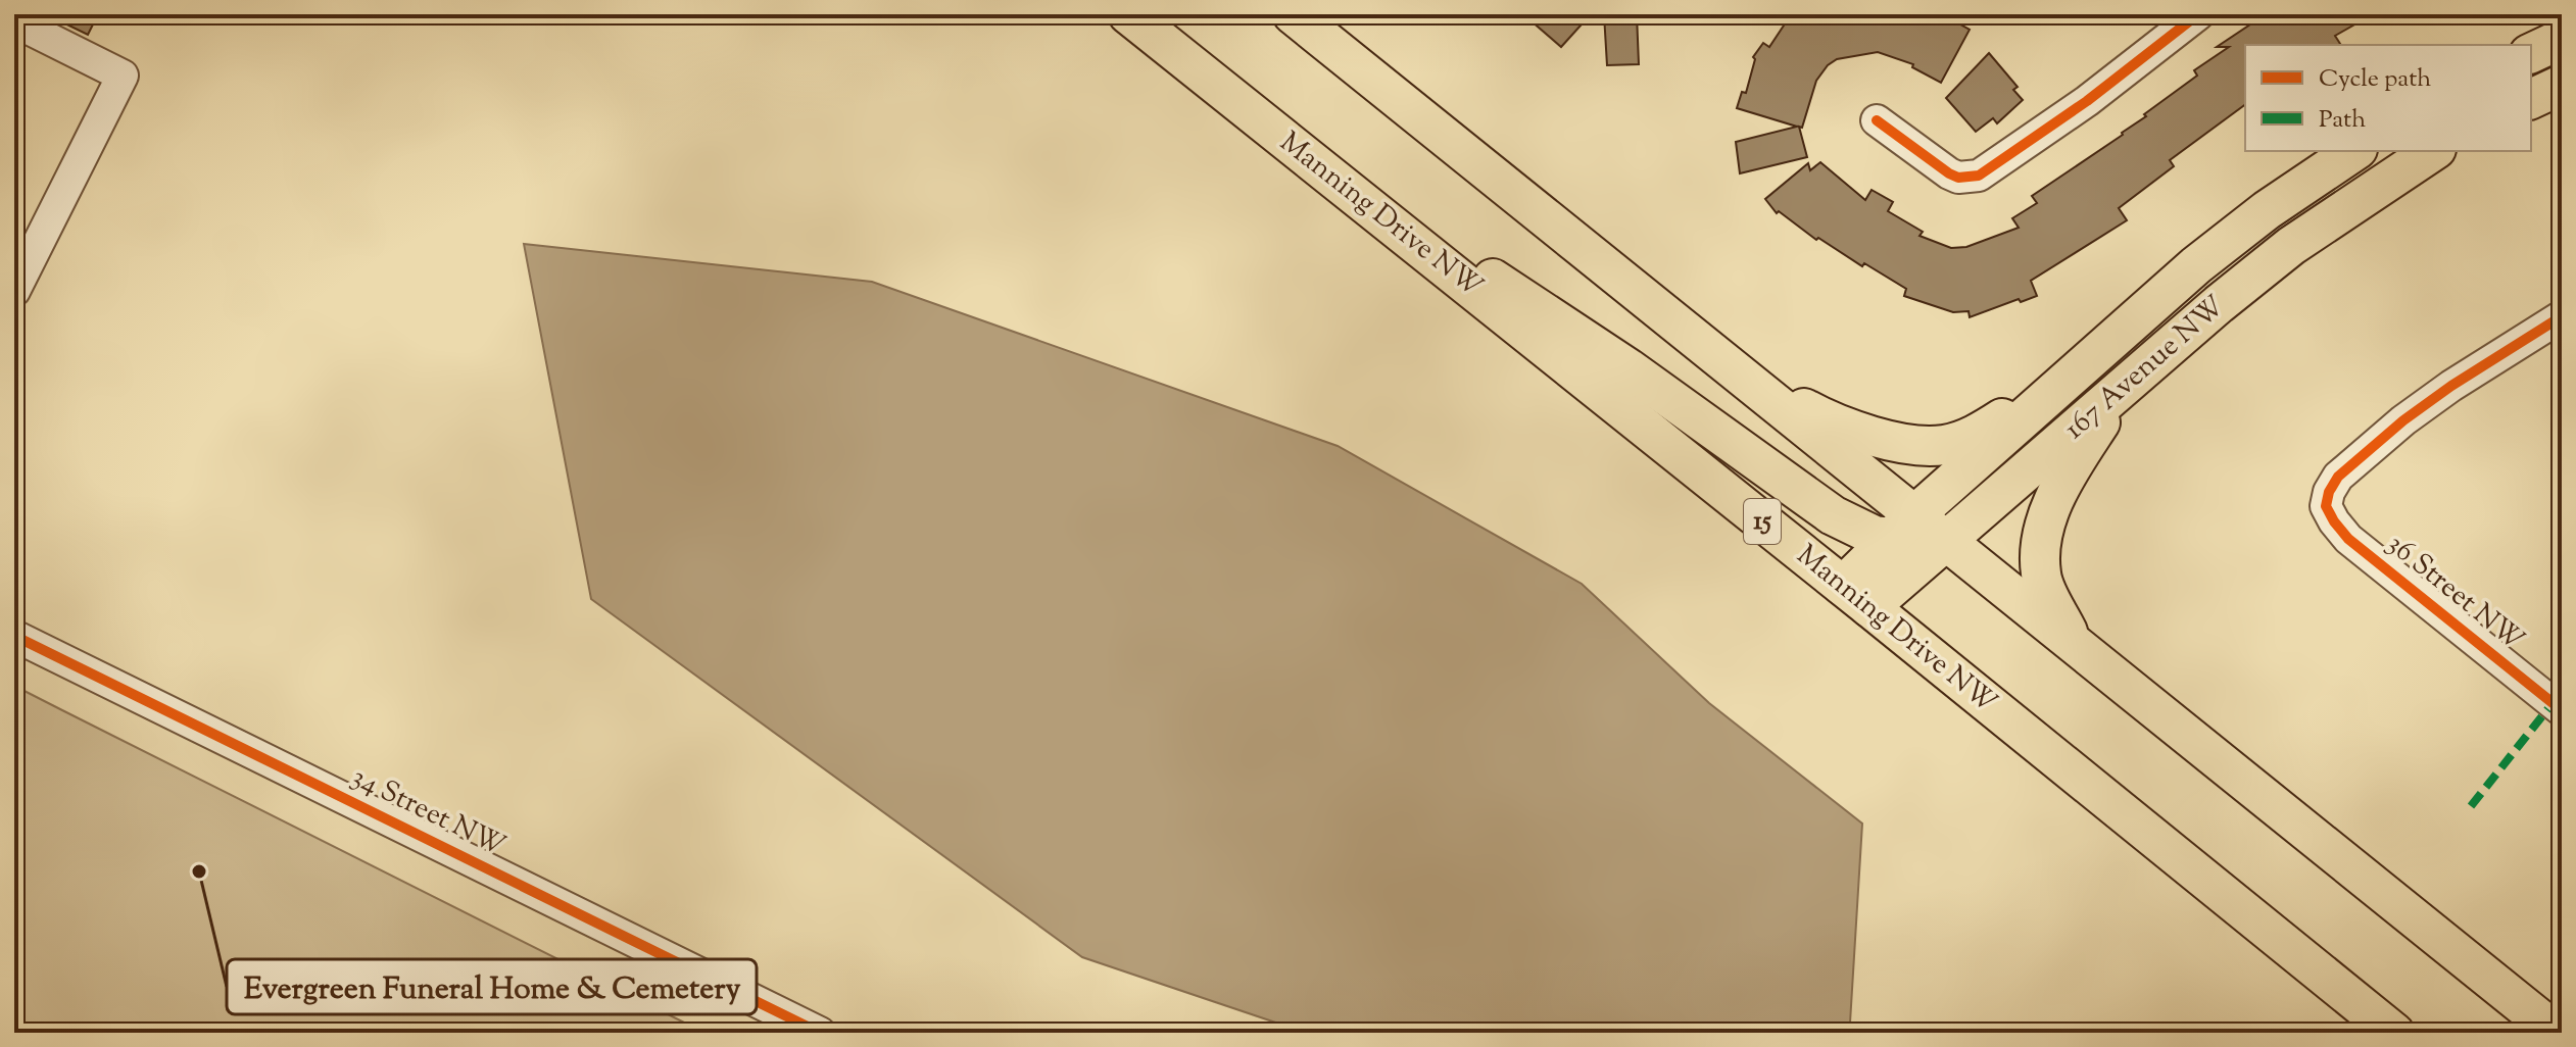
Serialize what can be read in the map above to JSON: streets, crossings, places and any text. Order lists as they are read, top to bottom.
{
  "streets": {
    "main road": ["Manning Drive NW", "167 Avenue NW", "15"],
    "street": ["36 Street NW", "34 Street NW"]
  },
  "crossings": [
    ["Manning Drive NW", "167 Avenue NW"]
  ],
  "places": ["Evergreen Funeral Home & Cemetery"],
  "legend": ["Cycle path", "Path"]
}
